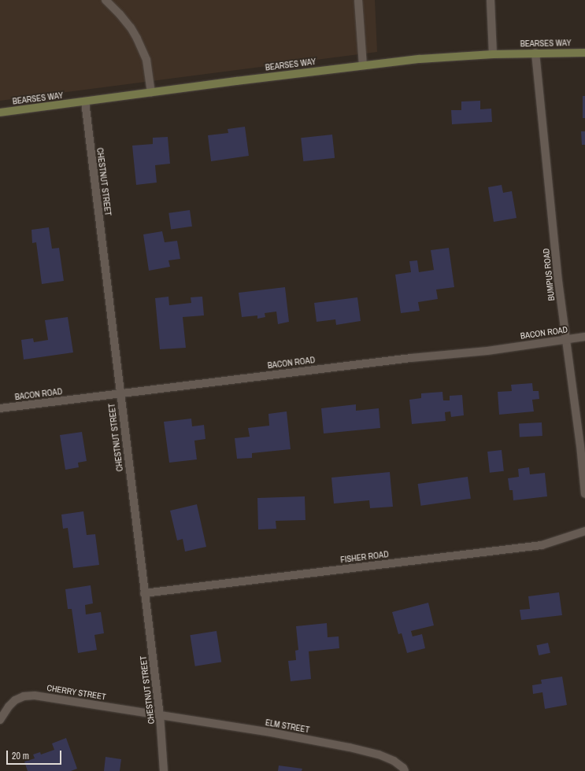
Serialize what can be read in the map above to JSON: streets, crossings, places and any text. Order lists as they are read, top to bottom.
{
  "streets": {
    "main road": ["BEARSES WAY"],
    "street": [
      "CHESTNUT STREET",
      "BUMPUS ROAD",
      "BACON ROAD",
      "FISHER ROAD",
      "CHERRY STREET",
      "ELM STREET"
    ]
  },
  "crossings": [
    ["BEARSES WAY", "CHESTNUT STREET"],
    ["BEARSES WAY", "BUMPUS ROAD"],
    ["CHESTNUT STREET", "BACON ROAD"],
    ["CHESTNUT STREET", "FISHER ROAD"],
    ["CHESTNUT STREET", "CHERRY STREET"],
    ["CHESTNUT STREET", "ELM STREET"],
    ["BUMPUS ROAD", "BACON ROAD"],
    ["CHERRY STREET", "ELM STREET"]
  ],
  "scale_bar": "20 m"
}
